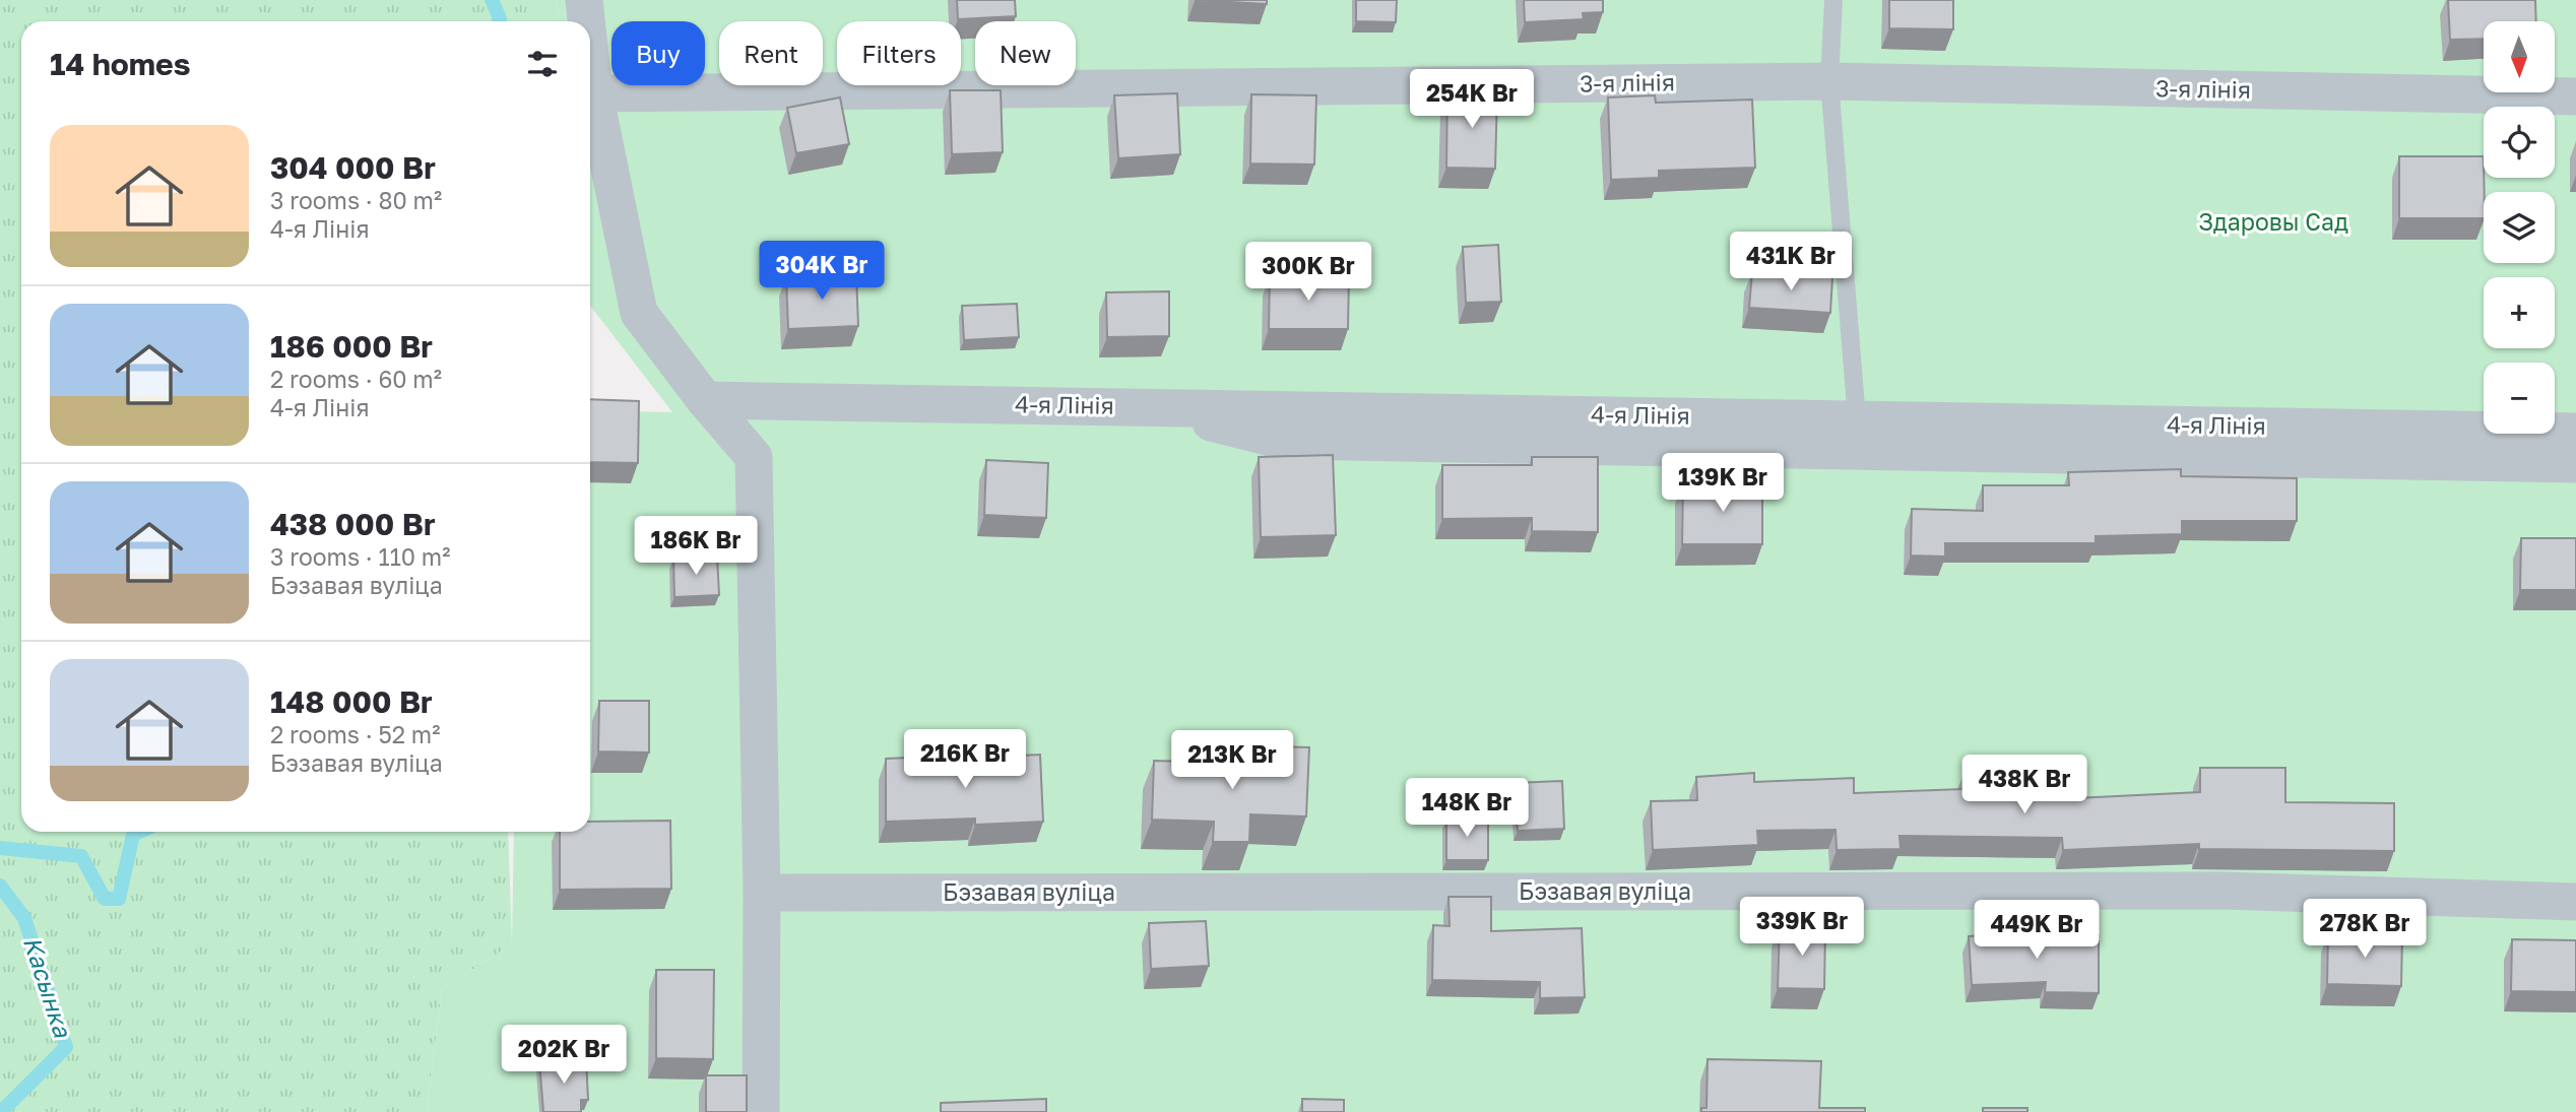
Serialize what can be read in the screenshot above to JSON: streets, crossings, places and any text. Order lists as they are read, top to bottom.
{
  "streets": {
    "street": ["3-я лінія", "4-я Лінія", "Бэзавая вуліца"]
  },
  "water": ["Касынка"],
  "parks": ["Здаровы Сад"],
  "north": "bottom",
  "page": {
    "map_buttons": ["+", "−"],
    "chip": [
      "Buy",
      "Rent",
      "Filters",
      "New"
    ],
    "heading": "14 homes",
    "price": [
      "254K Br",
      "431K Br",
      "304K Br",
      "300K Br",
      "139K Br",
      "186K Br",
      "216K Br",
      "213K Br",
      "438K Br",
      "148K Br",
      "339K Br",
      "278K Br",
      "449K Br",
      "202K Br"
    ],
    "list": [
      {
        "name": "304 000 Br",
        "note": "3 rooms · 80 m² · 4-я Лінія"
      },
      {
        "name": "186 000 Br",
        "note": "2 rooms · 60 m² · 4-я Лінія"
      },
      {
        "name": "438 000 Br",
        "note": "3 rooms · 110 m² · Бэзавая вуліца"
      },
      {
        "name": "148 000 Br",
        "note": "2 rooms · 52 m² · Бэзавая вуліца"
      }
    ]
  }
}
